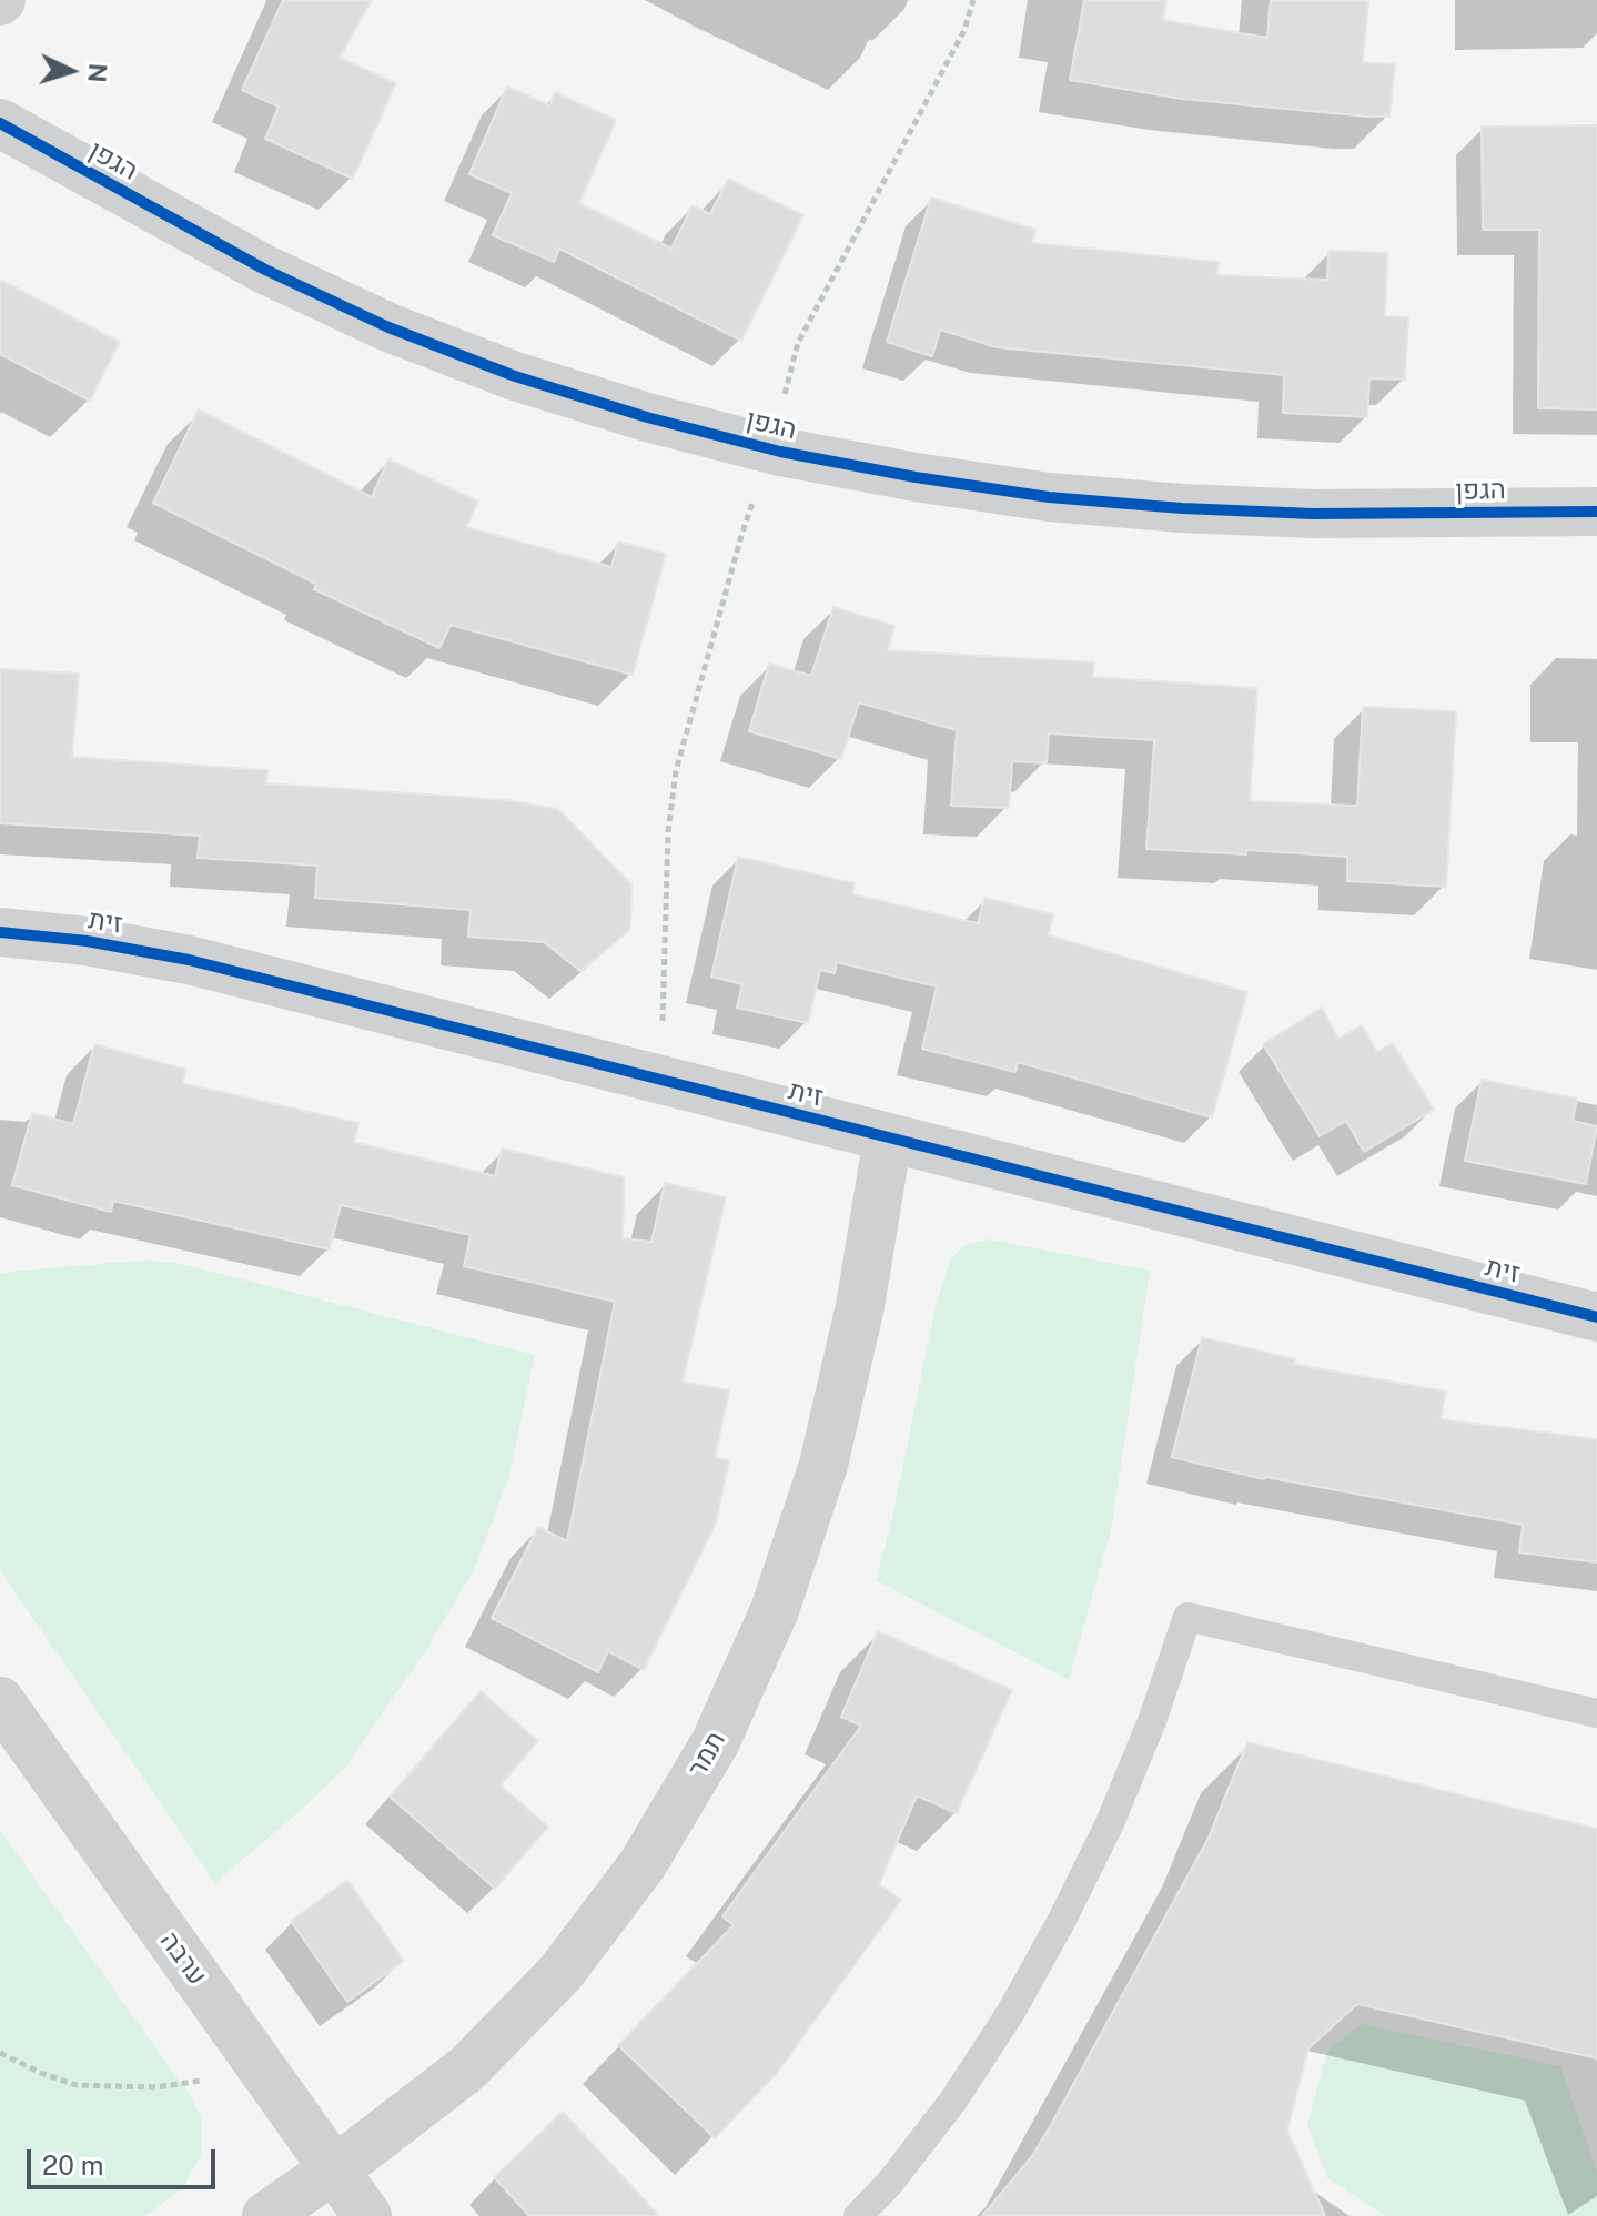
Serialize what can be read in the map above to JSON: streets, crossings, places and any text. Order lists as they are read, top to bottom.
{
  "streets": {
    "street": [
      "הגפן",
      "זית",
      "תמר",
      "ערבה"
    ]
  },
  "crossings": [
    ["זית", "תמר"],
    ["תמר", "ערבה"]
  ],
  "scale_bar": "20 m",
  "north": "right"
}
